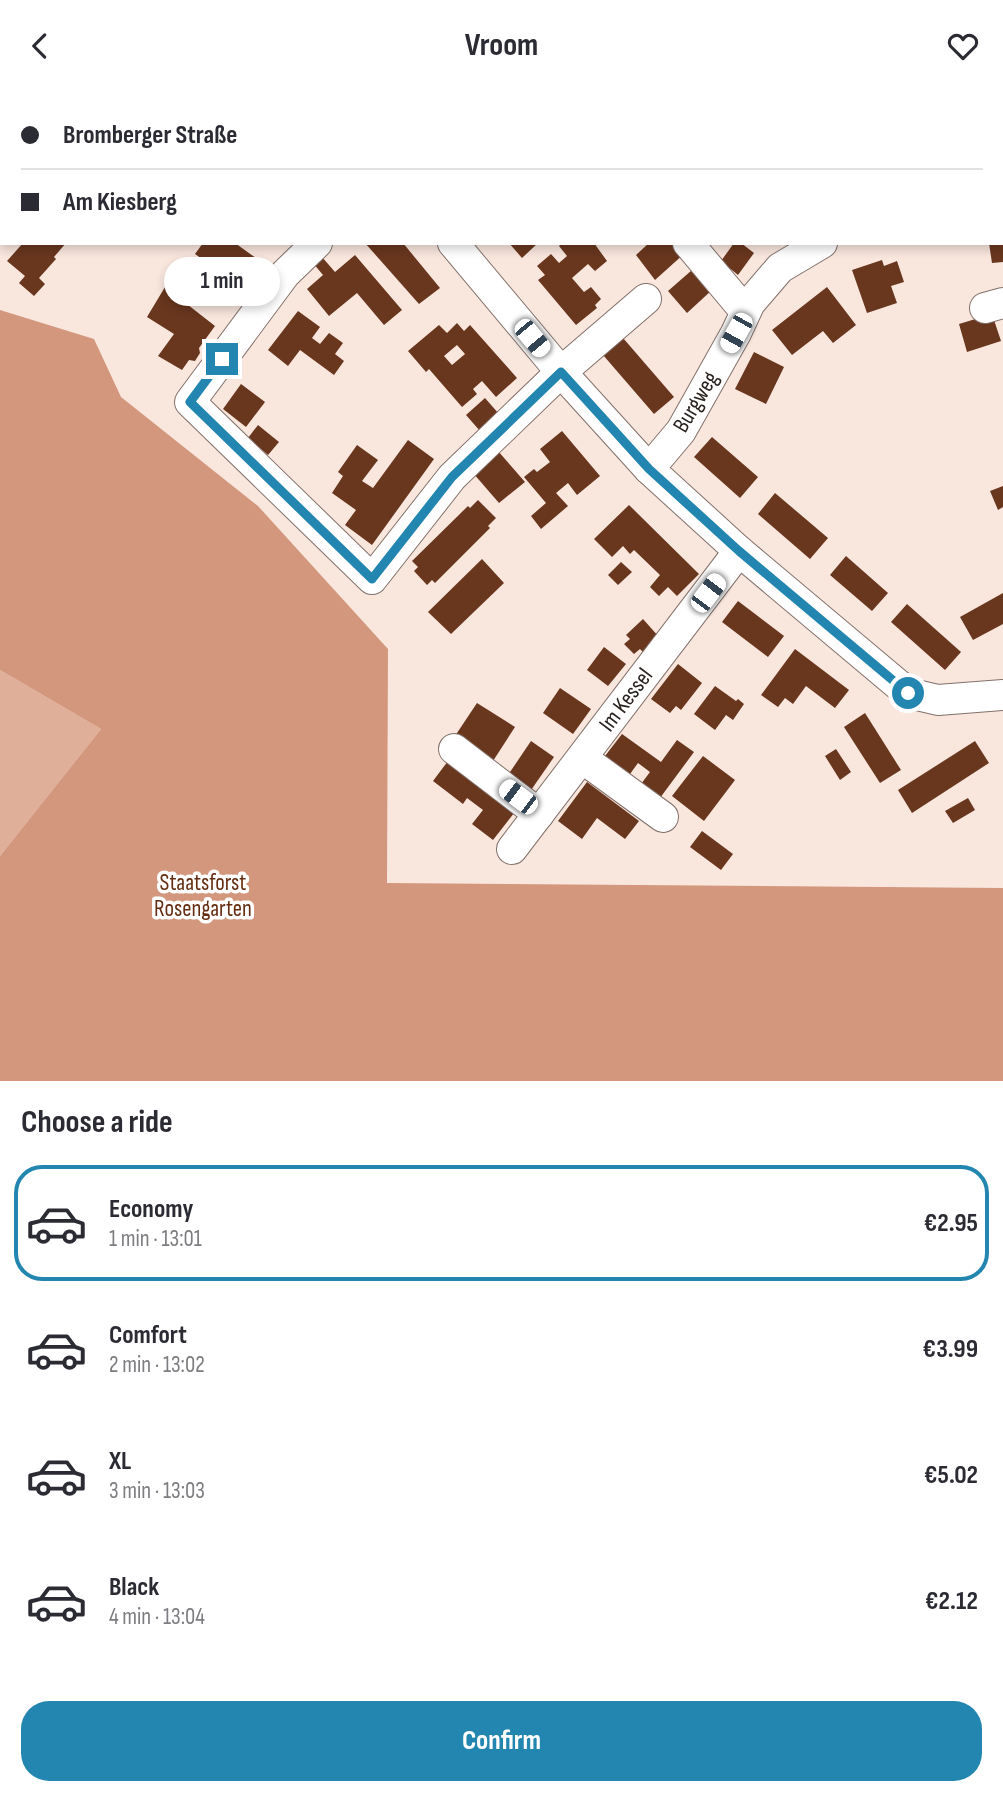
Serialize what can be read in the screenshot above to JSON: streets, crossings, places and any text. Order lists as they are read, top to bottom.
{
  "streets": {
    "street": ["Burgweg", "Im Kessel"]
  },
  "parks": ["Staatsforst Rosengarten"],
  "page": {
    "header": "Vroom",
    "banner": ["Bromberger Straße", "Am Kiesberg"],
    "bubble": "1 min",
    "heading": "Choose a ride",
    "list": [
      {
        "name": "Economy",
        "note": "1 min · 13:01",
        "value": "€2.95"
      },
      {
        "name": "Comfort",
        "note": "2 min · 13:02",
        "value": "€3.99"
      },
      {
        "name": "XL",
        "note": "3 min · 13:03",
        "value": "€5.02"
      },
      {
        "name": "Black",
        "note": "4 min · 13:04",
        "value": "€2.12"
      }
    ],
    "buttons": "Confirm"
  }
}
